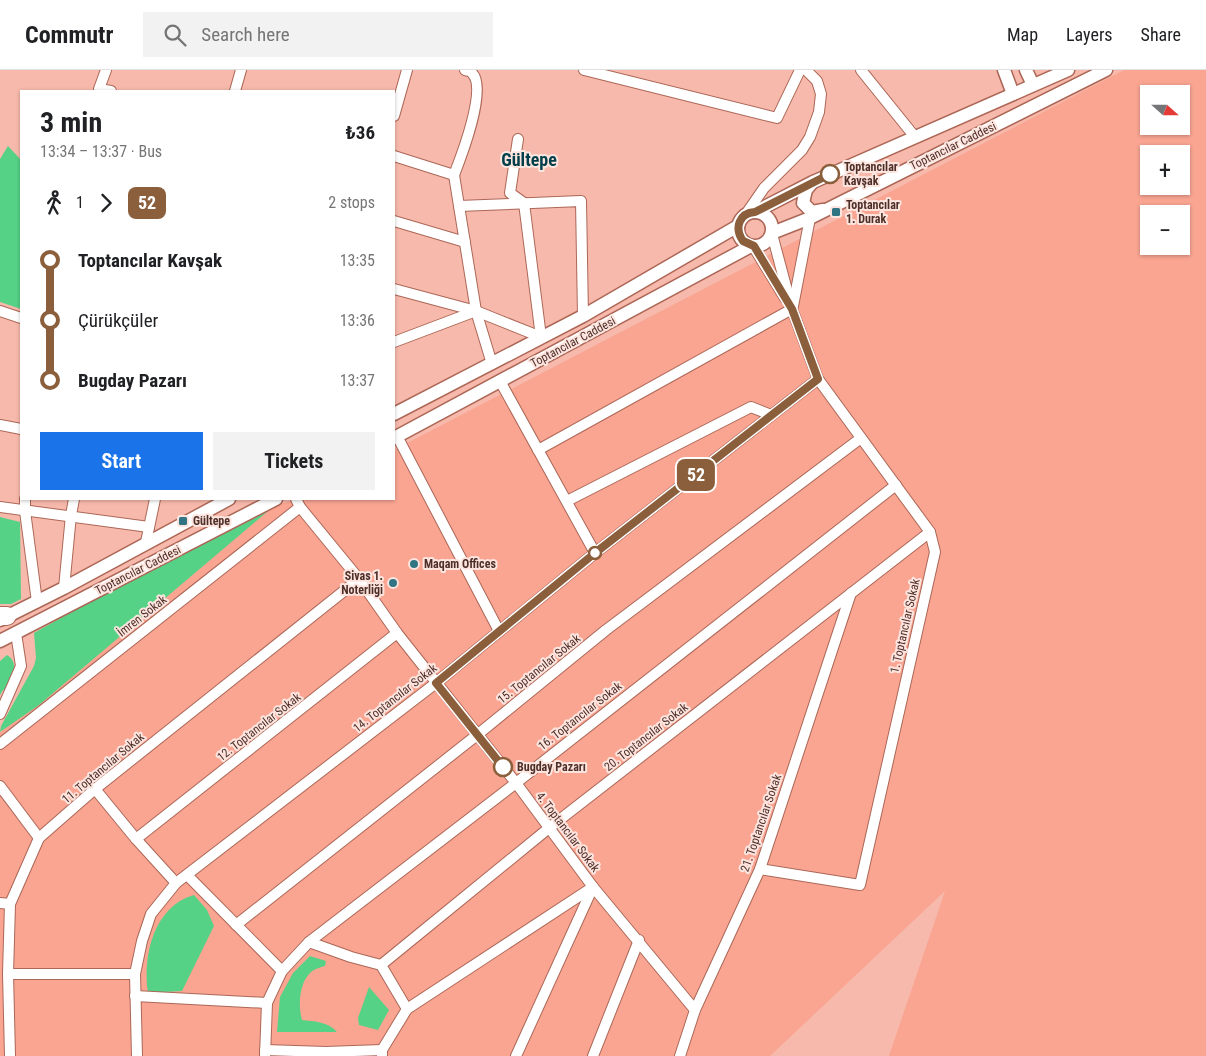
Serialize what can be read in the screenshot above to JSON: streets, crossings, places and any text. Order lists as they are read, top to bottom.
{
  "streets": {
    "street": [
      "Toptancılar Caddesi",
      "İmren Sokak",
      "1. Toptancılar Sokak",
      "15. Toptancılar Sokak",
      "14. Toptancılar Sokak",
      "16. Toptancılar Sokak",
      "12. Toptancılar Sokak",
      "20. Toptancılar Sokak",
      "11. Toptancılar Sokak",
      "21. Toptancılar Sokak",
      "4. Toptancılar Sokak"
    ]
  },
  "crossings": [
    ["Toptancılar Caddesi", "1. Toptancılar Sokak"],
    ["İmren Sokak", "4. Toptancılar Sokak"],
    ["1. Toptancılar Sokak", "15. Toptancılar Sokak"],
    ["1. Toptancılar Sokak", "14. Toptancılar Sokak"],
    ["1. Toptancılar Sokak", "16. Toptancılar Sokak"],
    ["1. Toptancılar Sokak", "20. Toptancılar Sokak"],
    ["1. Toptancılar Sokak", "21. Toptancılar Sokak"],
    ["15. Toptancılar Sokak", "4. Toptancılar Sokak"],
    ["14. Toptancılar Sokak", "4. Toptancılar Sokak"],
    ["16. Toptancılar Sokak", "4. Toptancılar Sokak"],
    ["12. Toptancılar Sokak", "4. Toptancılar Sokak"],
    ["20. Toptancılar Sokak", "21. Toptancılar Sokak"],
    ["20. Toptancılar Sokak", "4. Toptancılar Sokak"],
    ["11. Toptancılar Sokak", "4. Toptancılar Sokak"],
    ["21. Toptancılar Sokak", "4. Toptancılar Sokak"]
  ],
  "districts": ["Gültepe"],
  "places": {
    "other": [
      "Toptancılar Kavşak",
      "Maqam Offices",
      "Sivas 1. Noterliği",
      "Bugday Pazarı"
    ],
    "transit": ["Toptancılar 1. Durak", "Gültepe"]
  },
  "lines": ["bus line 52"],
  "north": "right",
  "page": {
    "header": "Commutr",
    "search": "Search here",
    "nav": ["Map", "Layers", "Share"],
    "on_map": "52",
    "map_buttons": ["+", "−"],
    "heading": ["3 min", "13:34 – 13:37 · Bus", "₺36"],
    "legs": ["1", "52", "2 stops"],
    "list": [
      {
        "name": "Toptancılar Kavşak",
        "value": "13:35"
      },
      {
        "name": "Çürükçüler",
        "value": "13:36"
      },
      {
        "name": "Bugday Pazarı",
        "value": "13:37"
      }
    ],
    "buttons": ["Start", "Tickets"]
  }
}
